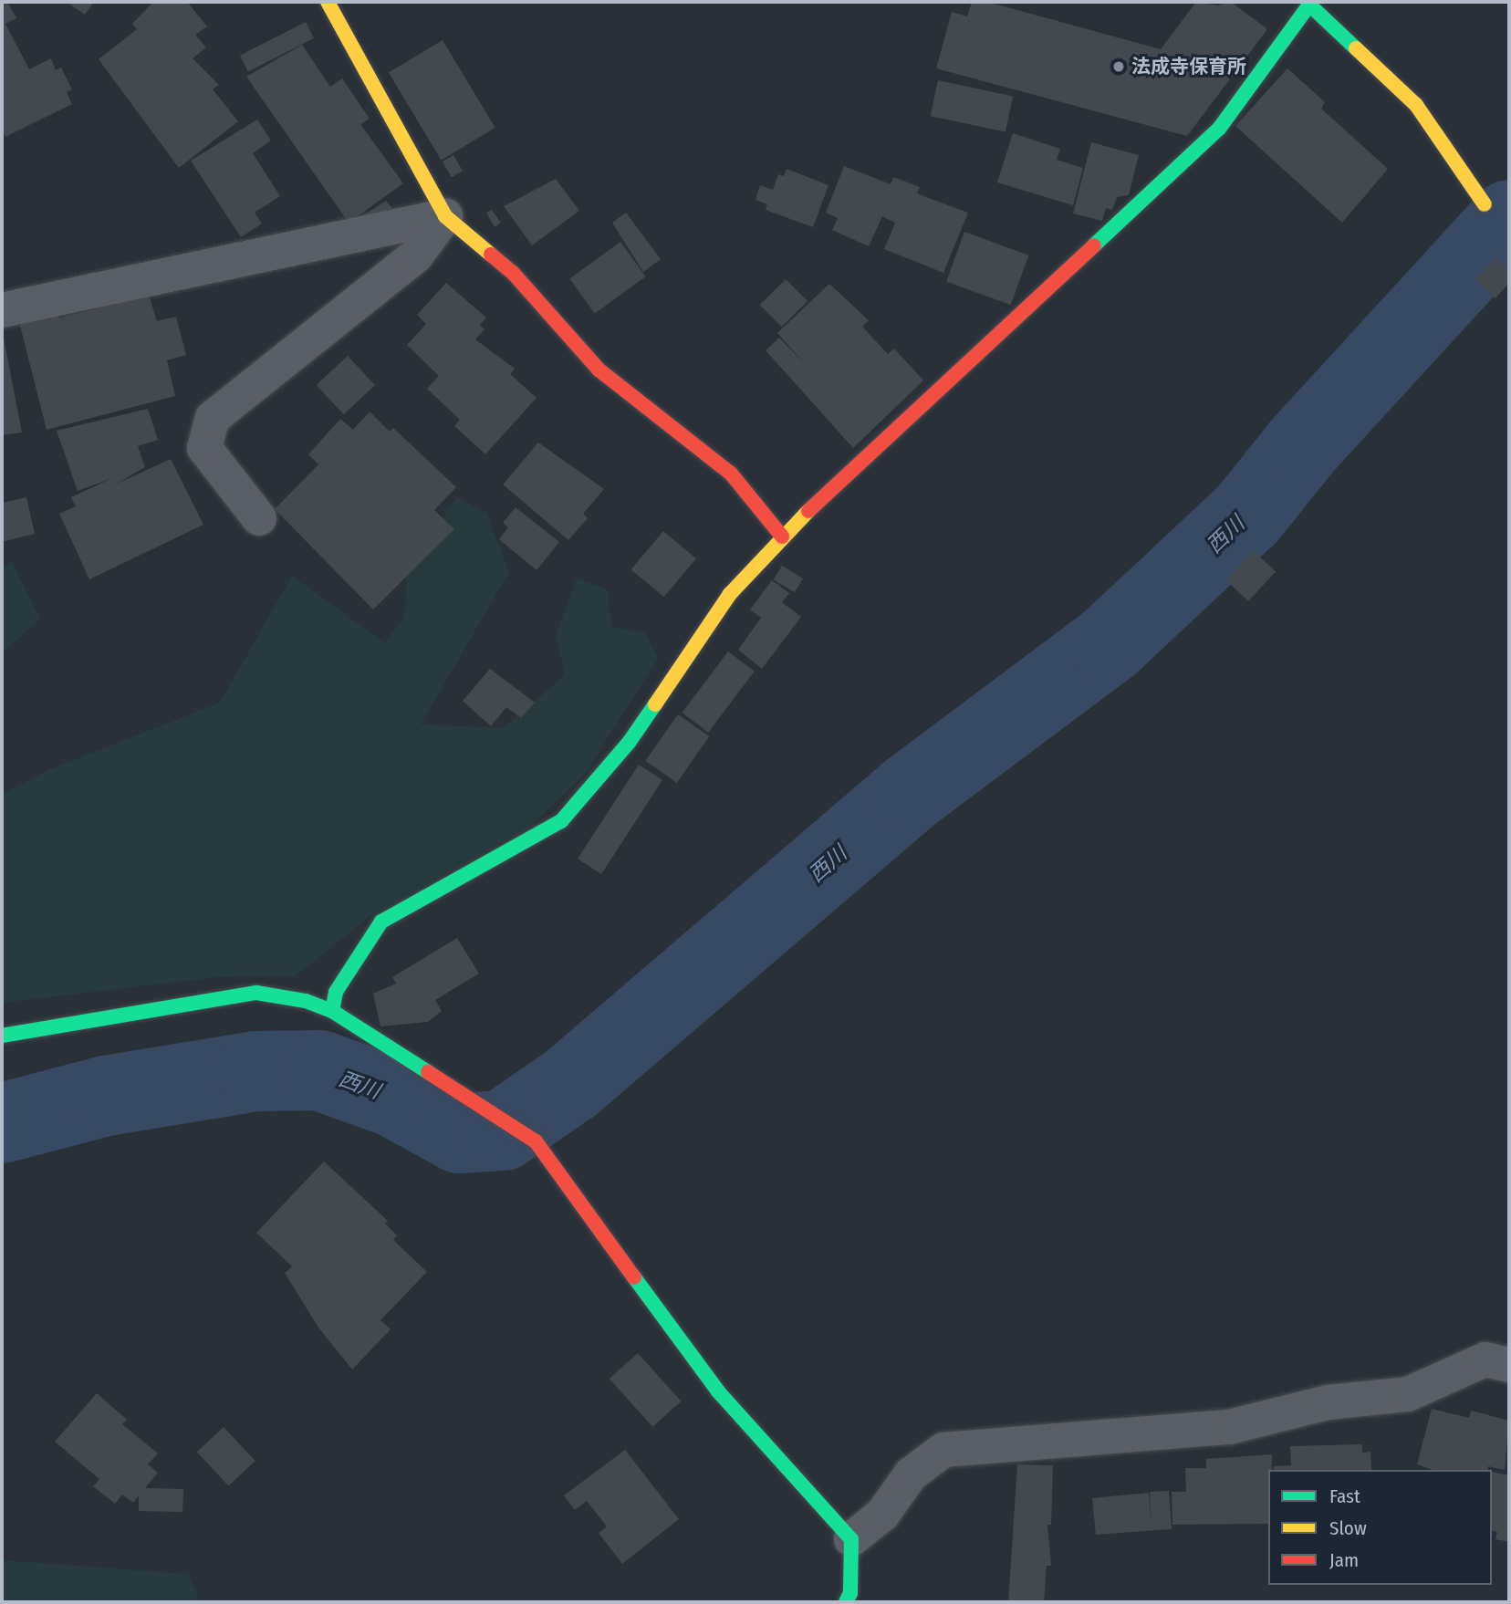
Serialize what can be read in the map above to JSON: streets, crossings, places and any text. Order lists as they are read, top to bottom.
{
  "water": ["西川"],
  "places": ["法成寺保育所"],
  "legend": ["Fast", "Slow", "Jam"]
}
